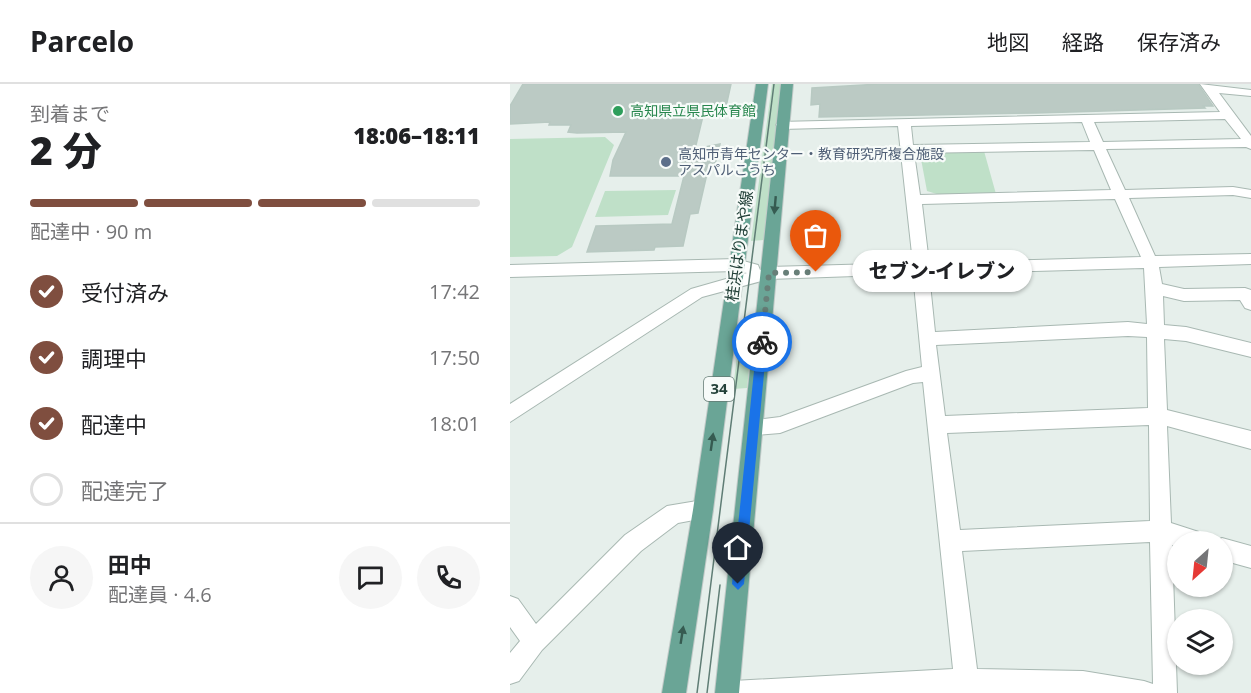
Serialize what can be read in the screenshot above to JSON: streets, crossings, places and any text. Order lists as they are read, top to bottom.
{
  "streets": {
    "main road": ["桂浜はりまや線", "34"]
  },
  "places": ["高知県立県民体育館", "高知市青年センター・教育研究所複合施設 アスパルこうち", "セブン-イレブン"],
  "north": "bottom left",
  "page": {
    "header": "Parcelo",
    "nav": ["地図", "経路", "保存済み"],
    "heading": ["2 分", "到着まで", "18:06–18:11"],
    "panel": ["田中", "配達員 · 4.6"],
    "bar": "配達中 · 90 m",
    "bubble": "セブン-イレブン",
    "list": [
      ["受付済み", "17:42"],
      ["調理中", "17:50"],
      ["配達中", "18:01"],
      "配達完了"
    ]
  }
}
